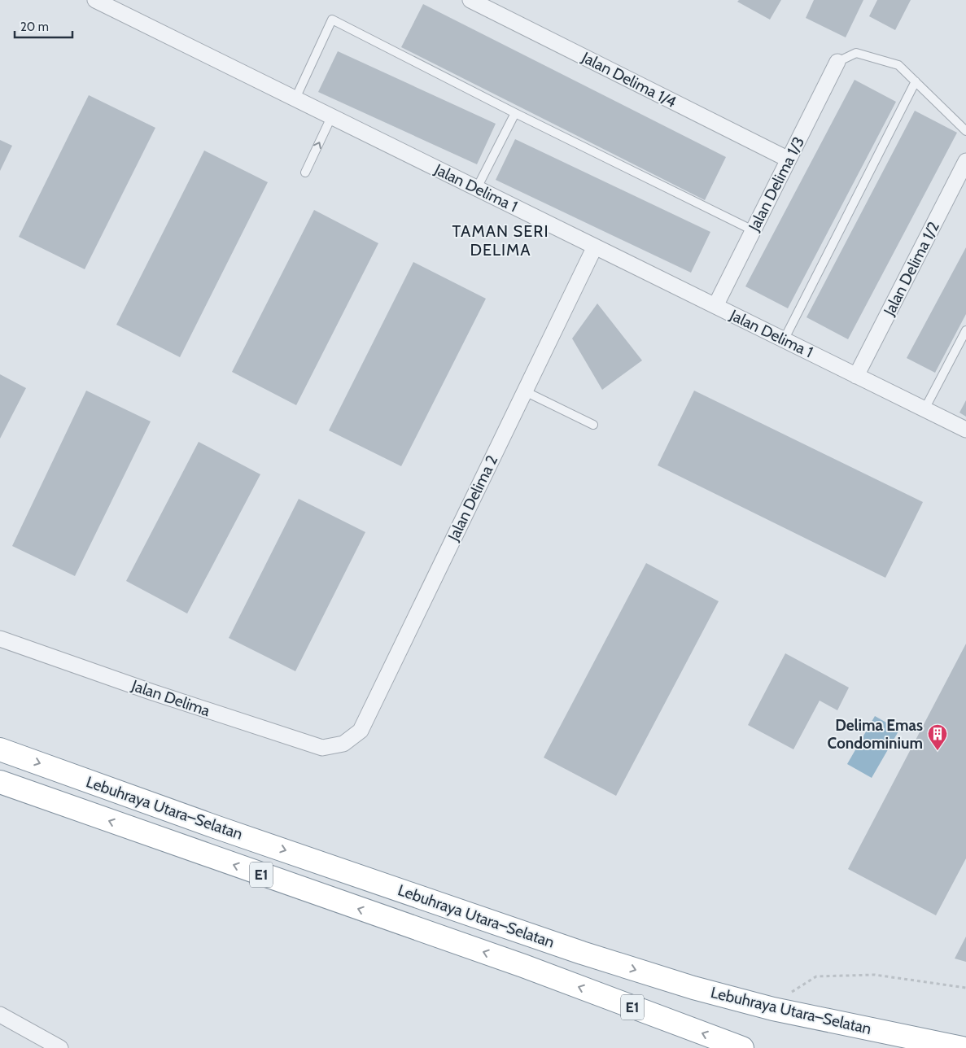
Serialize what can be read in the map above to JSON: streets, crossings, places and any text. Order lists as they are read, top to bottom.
{
  "streets": {
    "highway": ["Lebuhraya Utara–Selatan", "E1"],
    "street": [
      "Jalan Delima 1/4",
      "Jalan Delima 1/3",
      "Jalan Delima 1",
      "Jalan Delima 1/2",
      "Jalan Delima 2",
      "Jalan Delima"
    ]
  },
  "crossings": [
    ["Jalan Delima 1/4", "Jalan Delima 1/3"],
    ["Jalan Delima 1/3", "Jalan Delima 1"],
    ["Jalan Delima 1", "Jalan Delima 1/2"],
    ["Jalan Delima 1", "Jalan Delima 2"],
    ["Jalan Delima 2", "Jalan Delima"]
  ],
  "districts": ["TAMAN SERI DELIMA"],
  "places": {
    "building": ["Delima Emas Condominium"]
  },
  "scale_bar": "20 m"
}
